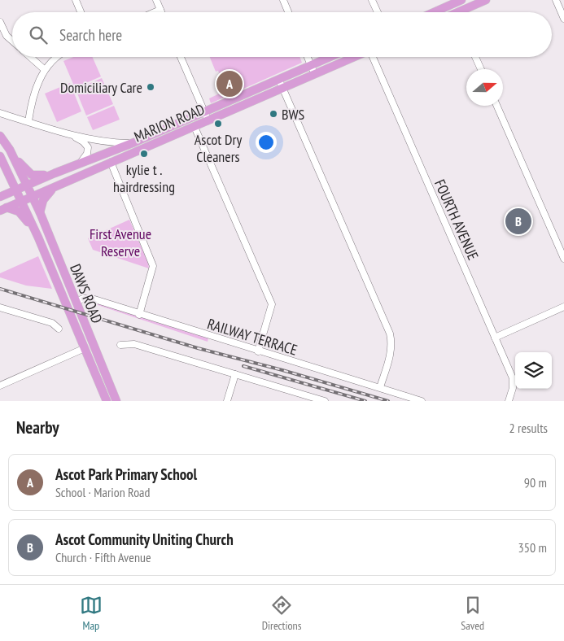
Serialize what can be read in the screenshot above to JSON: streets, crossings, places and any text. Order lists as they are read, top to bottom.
{
  "streets": {
    "main road": ["MARION ROAD", "DAWS ROAD"],
    "street": ["FOURTH AVENUE", "RAILWAY TERRACE"]
  },
  "crossings": [
    ["MARION ROAD", "DAWS ROAD"],
    ["DAWS ROAD", "RAILWAY TERRACE"]
  ],
  "parks": ["First Avenue Reserve"],
  "places": [
    "Domiciliary Care",
    "BWS",
    "Ascot Dry Cleaners",
    "kylie t . hairdressing"
  ],
  "north": "right",
  "page": {
    "search": "Search here",
    "pins": ["A", "B"],
    "heading": ["Nearby", "2 results"],
    "list": [
      {
        "mark": "A",
        "name": "Ascot Park Primary School",
        "note": "School · Marion Road",
        "value": "90 m"
      },
      {
        "mark": "B",
        "name": "Ascot Community Uniting Church",
        "note": "Church · Fifth Avenue",
        "value": "350 m"
      }
    ],
    "nav": ["Map", "Directions", "Saved"]
  }
}
